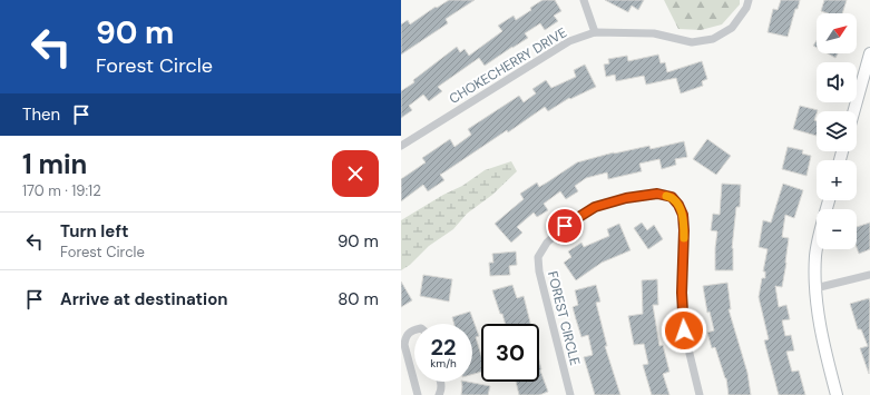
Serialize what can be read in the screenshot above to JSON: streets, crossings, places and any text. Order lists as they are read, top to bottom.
{
  "streets": {
    "street": ["CHOKECHERRY DRIVE", "FOREST CIRCLE"]
  },
  "north": "top right",
  "page": {
    "turn": ["90 m", "Forest Circle"],
    "map_buttons": ["+", "−"],
    "then": "Then",
    "heading": ["1 min", "170 m · 19:12"],
    "list": [
      {
        "name": "Turn left",
        "note": "Forest Circle",
        "value": "90 m"
      },
      {
        "name": "Arrive at destination",
        "value": "80 m"
      }
    ],
    "speed": "22 km/h",
    "limit": "30"
  }
}
